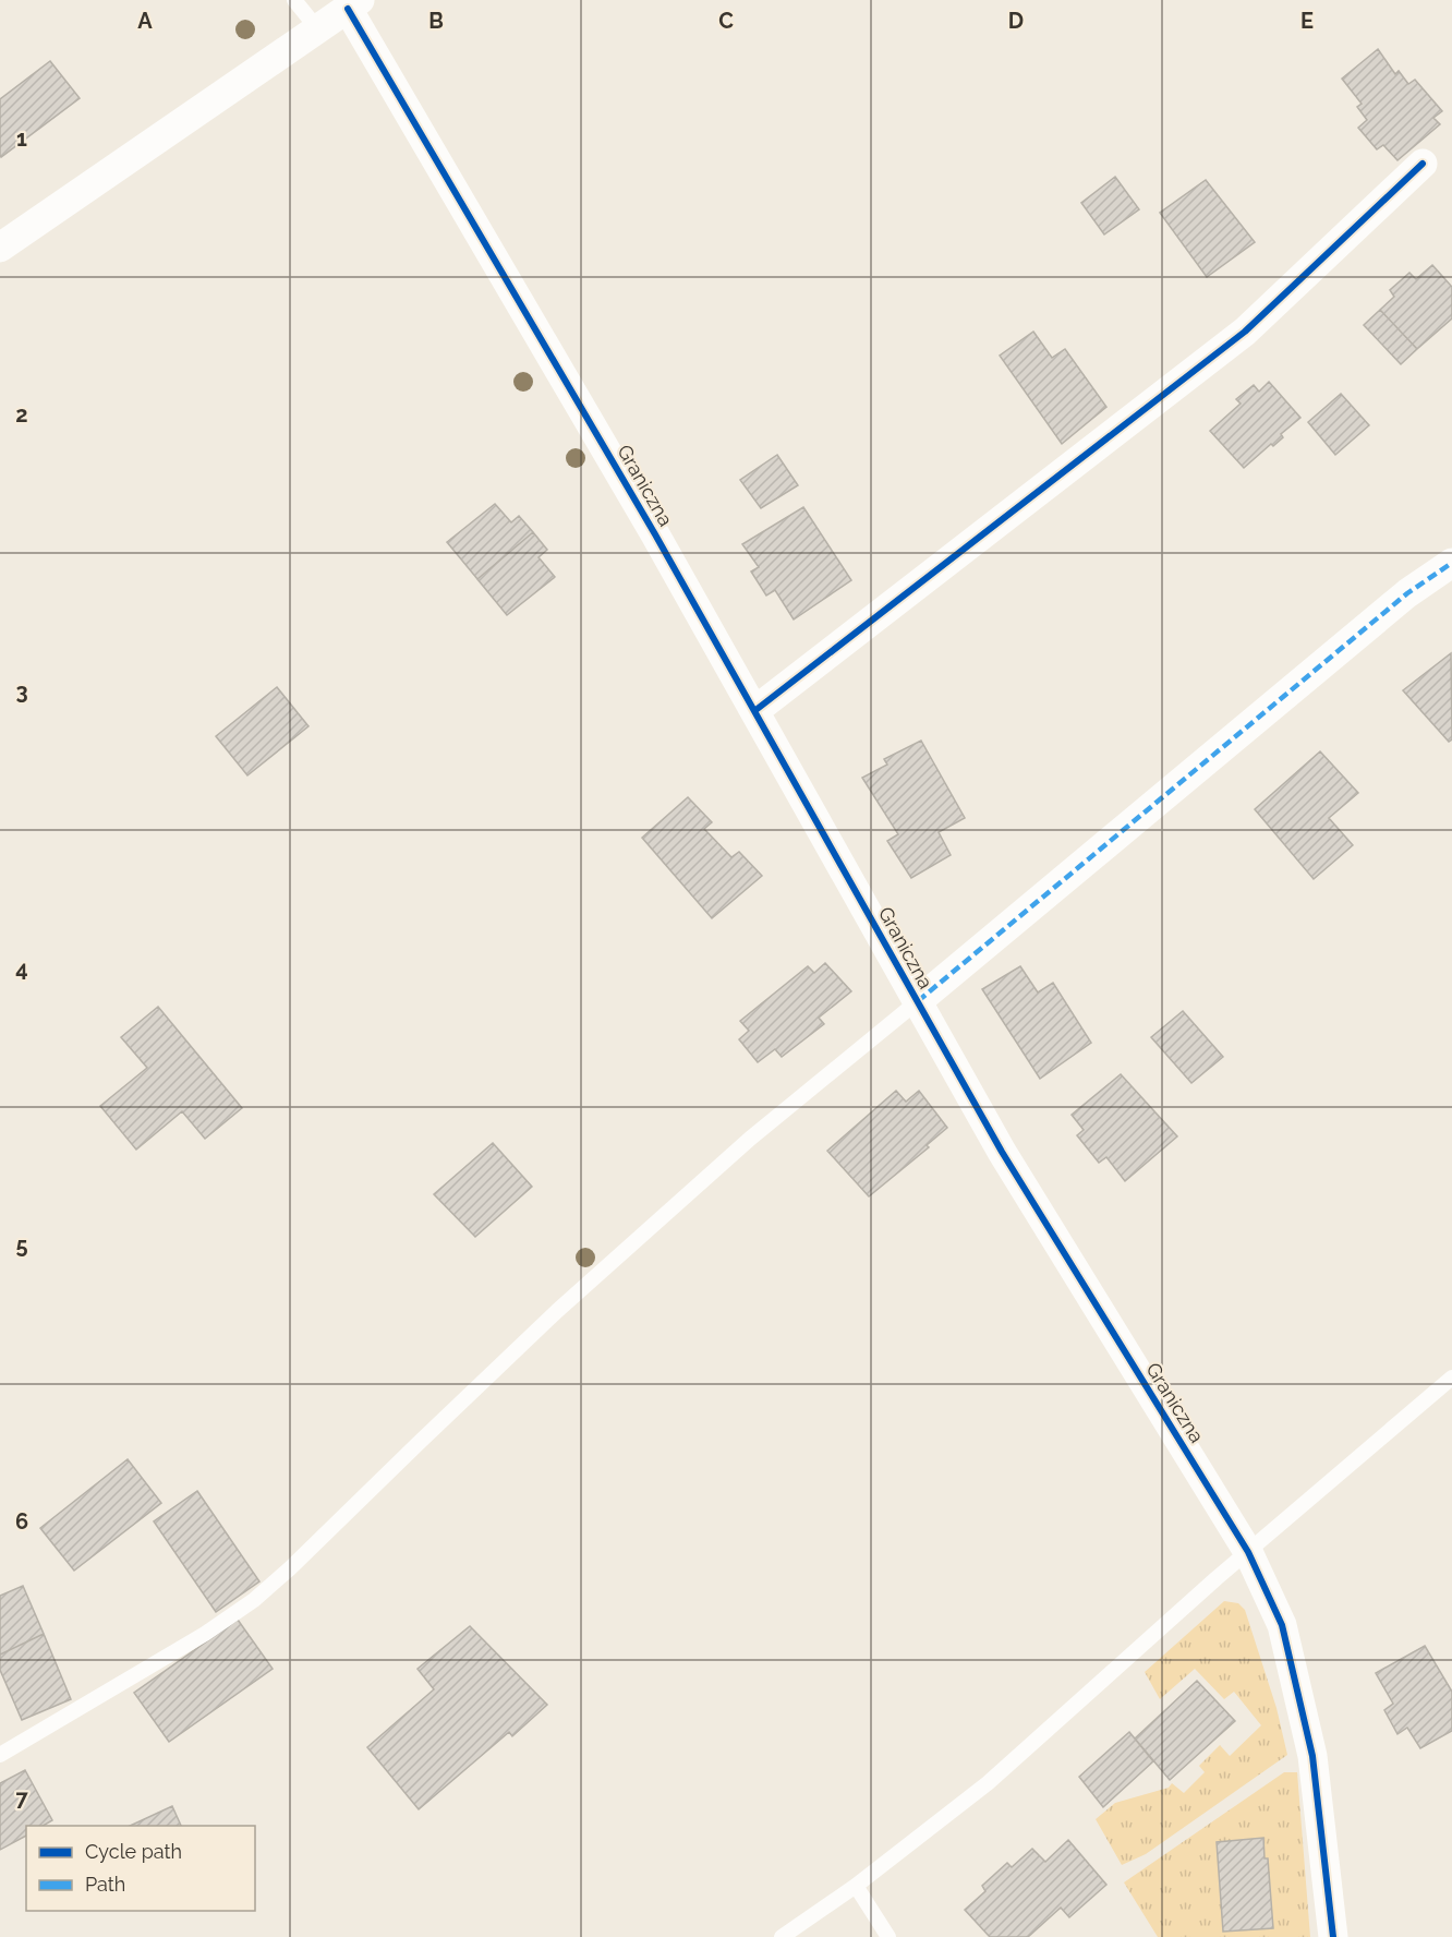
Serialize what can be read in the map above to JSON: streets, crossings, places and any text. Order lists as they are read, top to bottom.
{
  "streets": {
    "street": ["Graniczna"]
  },
  "legend": ["Cycle path", "Path"],
  "grid": {
    "columns": [
      "A",
      "B",
      "C",
      "D",
      "E"
    ],
    "rows": [
      "1",
      "2",
      "3",
      "4",
      "5",
      "6",
      "7"
    ]
  }
}
